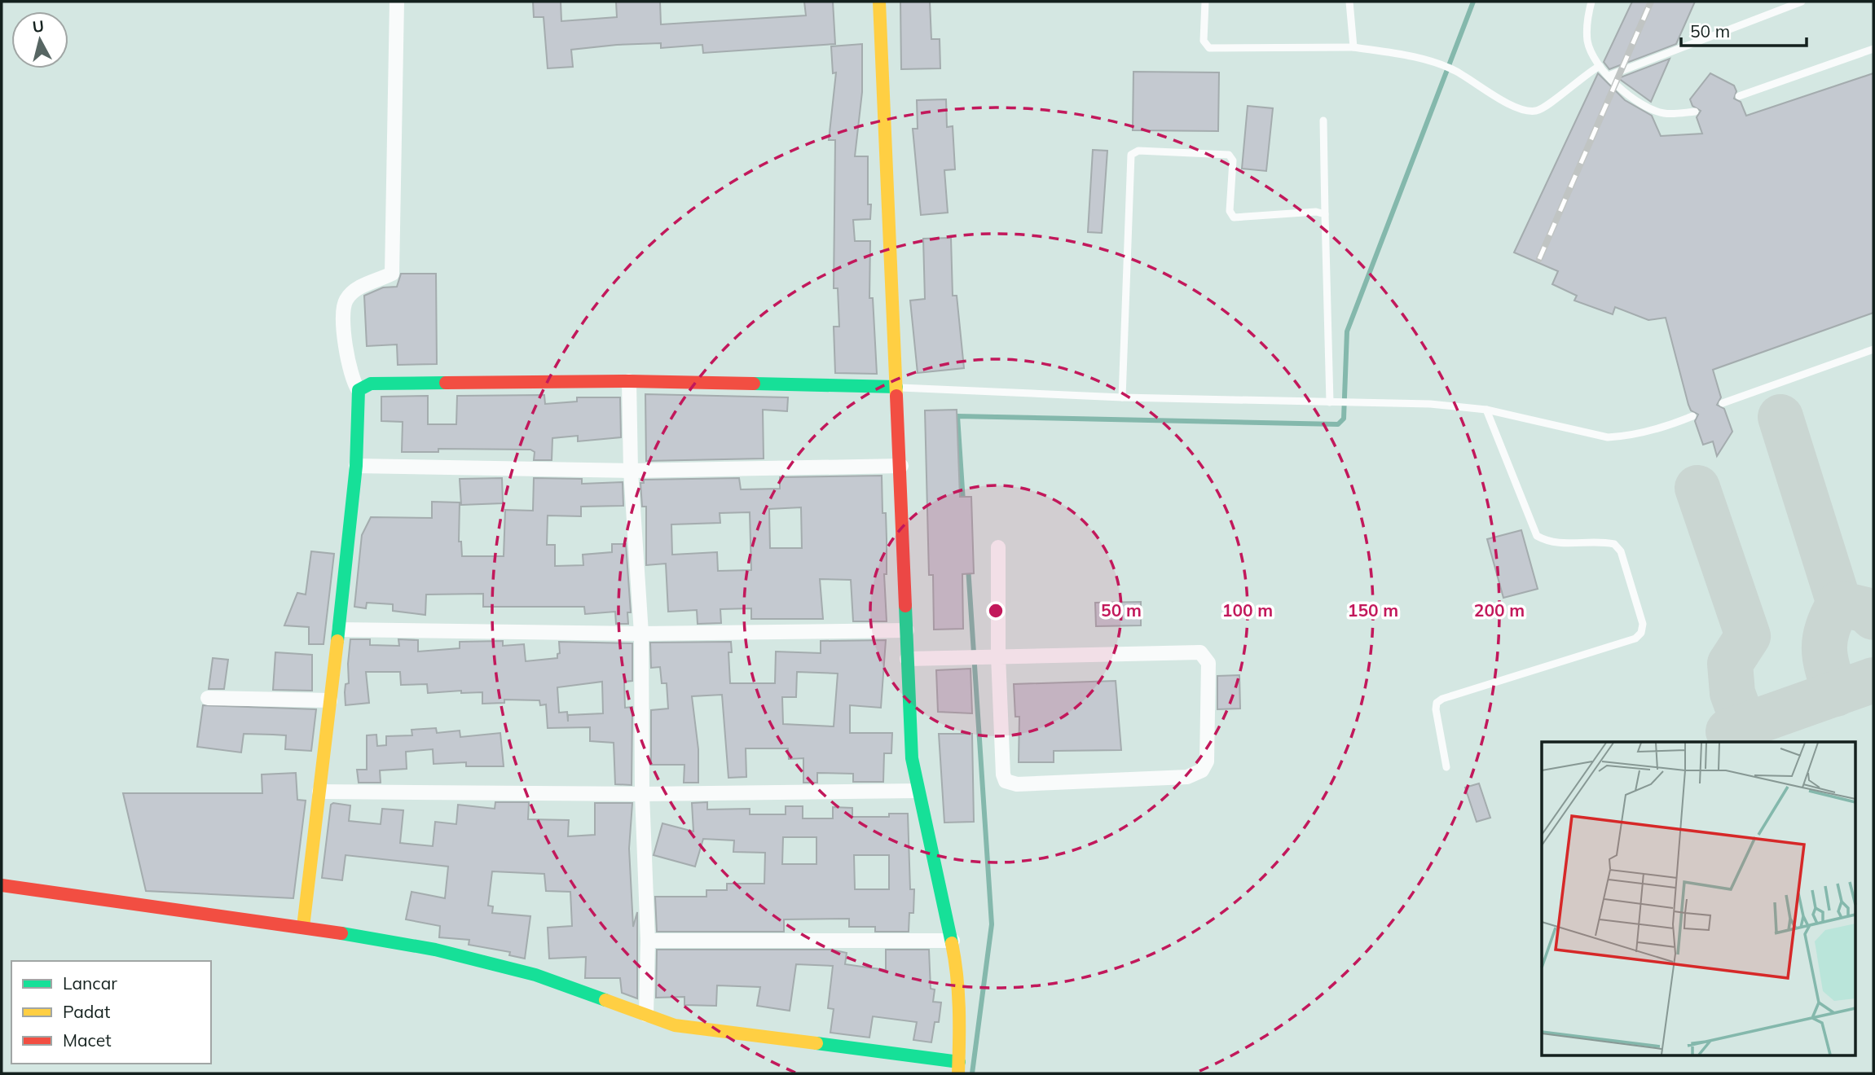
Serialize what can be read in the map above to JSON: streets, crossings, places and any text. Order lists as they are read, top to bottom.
{
  "legend": ["Lancar", "Padat", "Macet"],
  "scale_bar": "50 m",
  "north": "top",
  "rings": [
    "50 m",
    "100 m",
    "150 m",
    "200 m"
  ]
}
